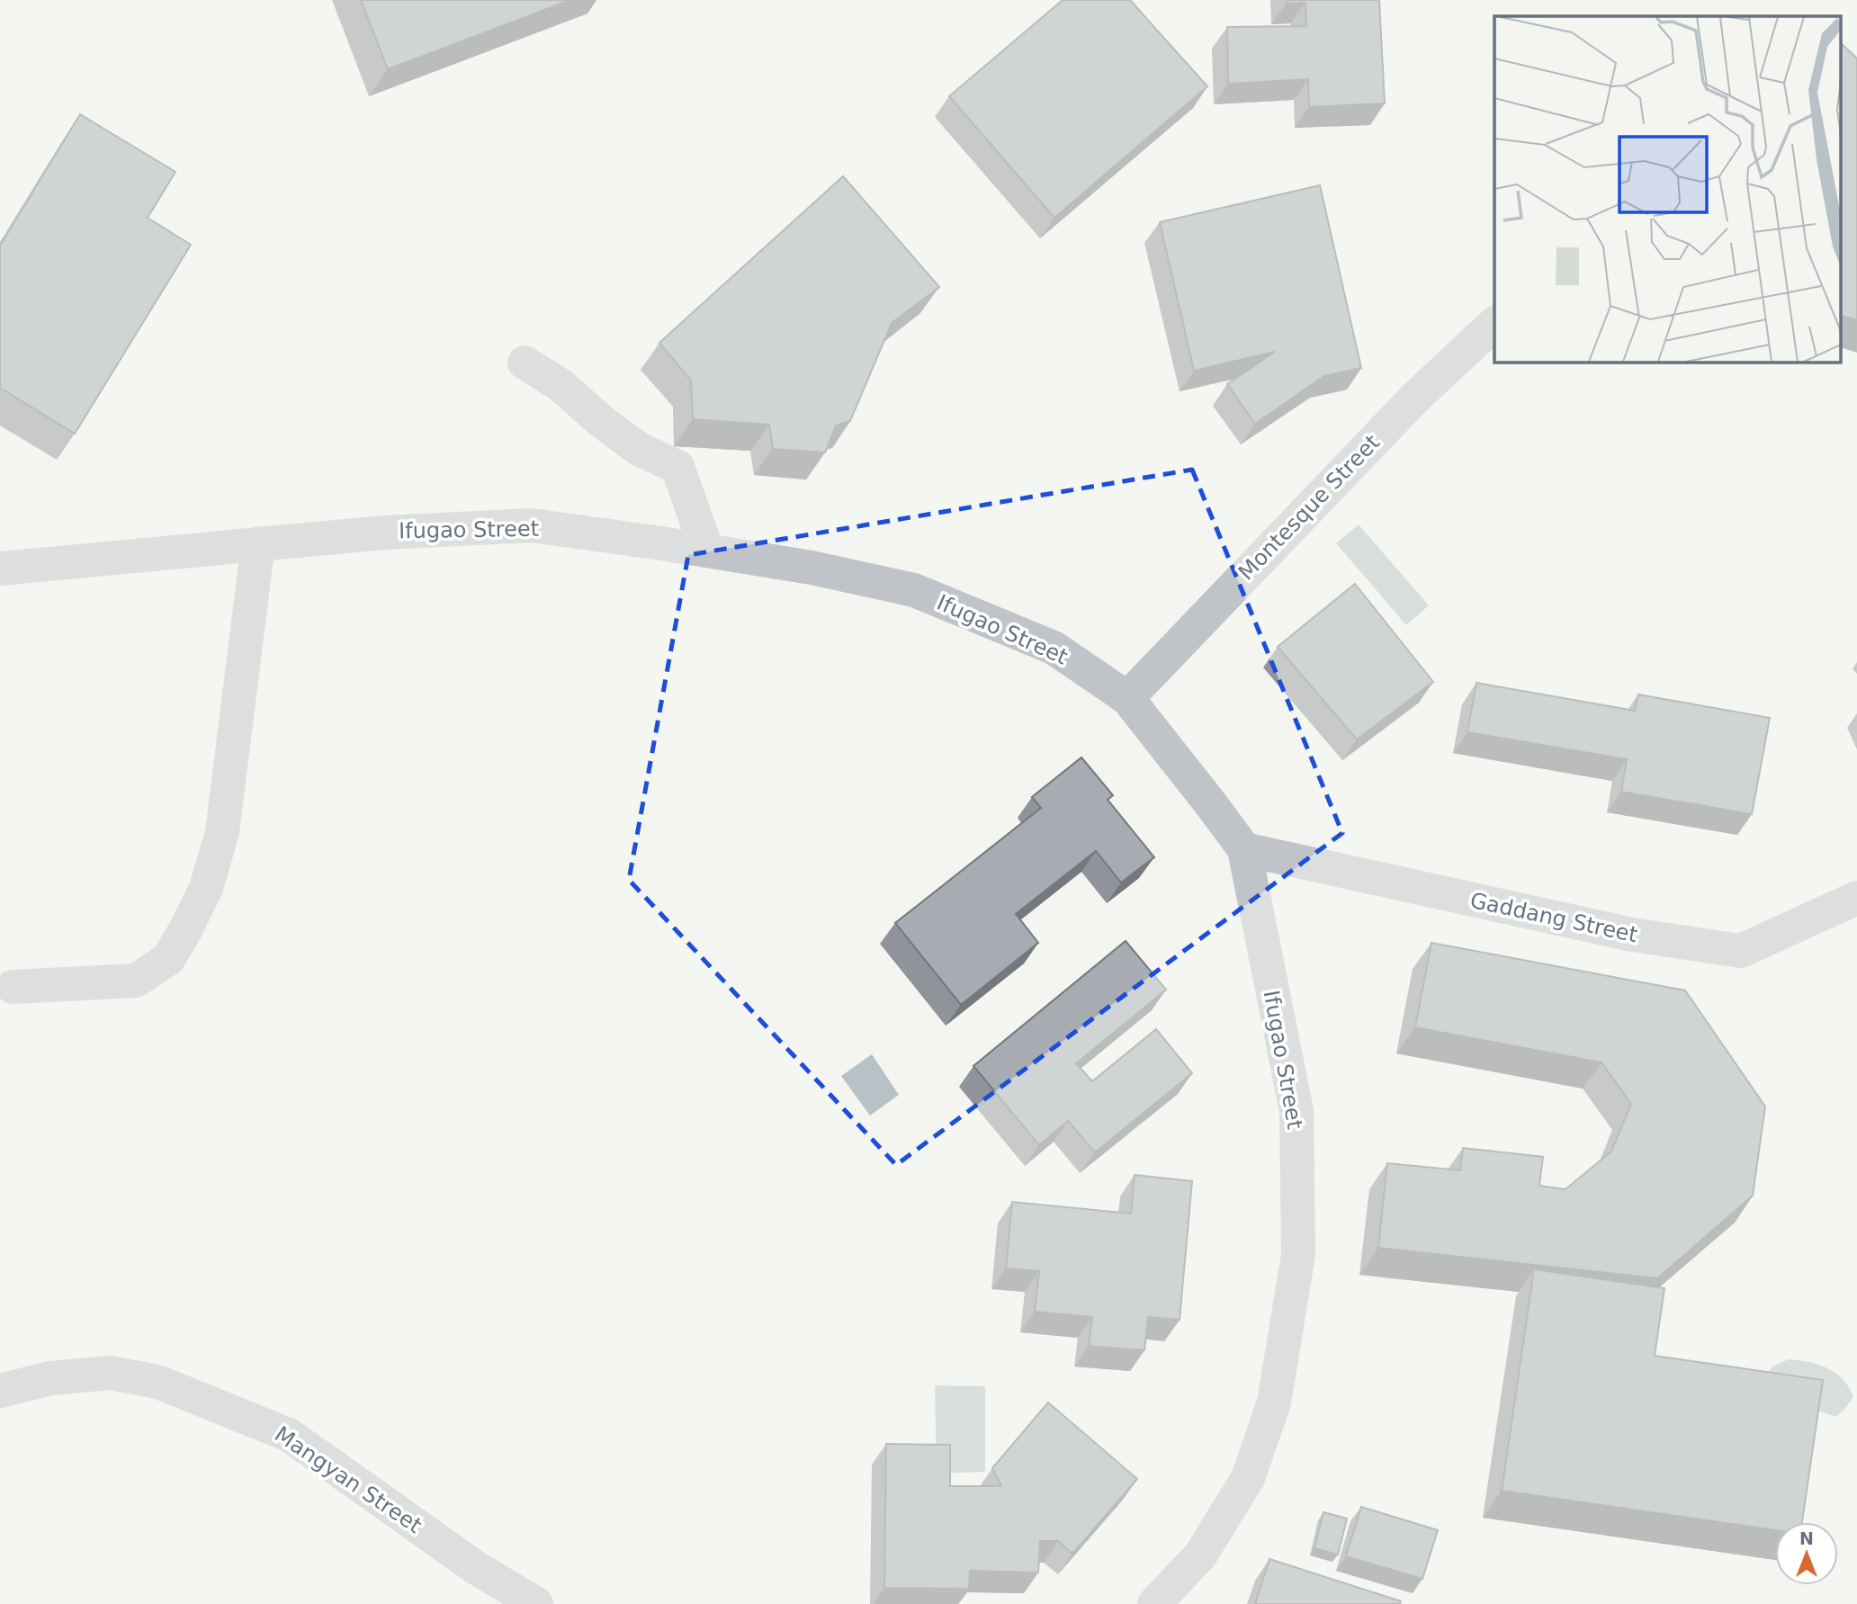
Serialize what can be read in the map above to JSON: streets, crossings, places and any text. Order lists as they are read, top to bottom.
{
  "streets": {
    "street": [
      "Montesque Street",
      "Ifugao Street",
      "Gaddang Street",
      "Mangyan Street"
    ]
  },
  "crossings": [
    ["Montesque Street", "Ifugao Street"],
    ["Ifugao Street", "Gaddang Street"]
  ],
  "north": "top"
}
